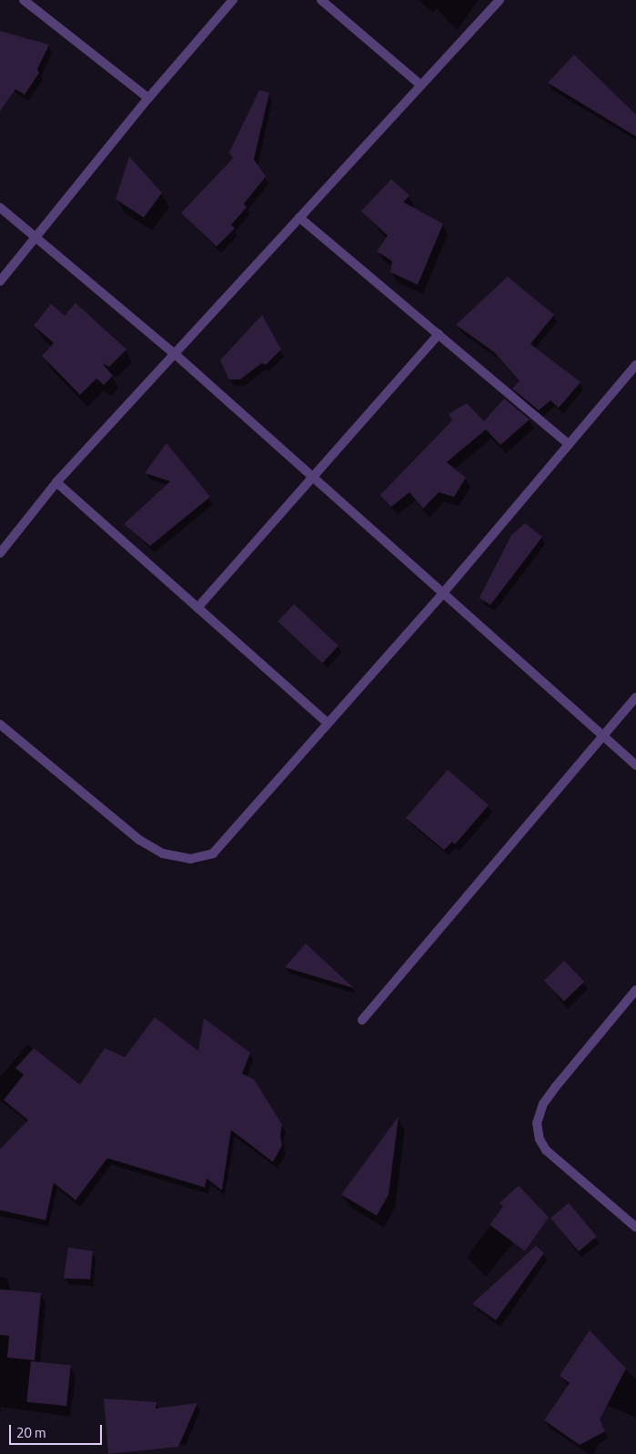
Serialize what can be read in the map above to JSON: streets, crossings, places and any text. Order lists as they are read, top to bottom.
{
  "scale_bar": "20 m"
}
